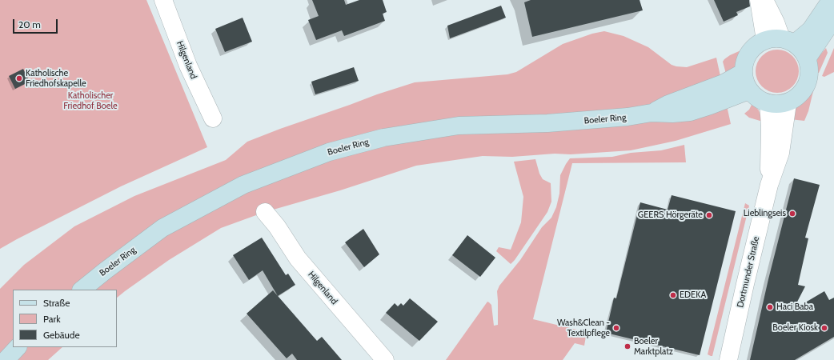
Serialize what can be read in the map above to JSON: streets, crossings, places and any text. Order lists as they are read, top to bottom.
{
  "streets": {
    "main road": ["Boeler Ring"],
    "street": ["Hilgenland", "Dortmunder Straße"]
  },
  "crossings": [
    ["Boeler Ring", "Dortmunder Straße"]
  ],
  "parks": ["Katholischer Friedhof Boele"],
  "places": [
    "Katholische Friedhofskapelle",
    "Lieblingseis",
    "GEERS Hörgeräte",
    "EDEKA",
    "Haci Baba",
    "Wash&Clean - Textilpflege",
    "Boeler Kiosk",
    "Boeler Marktplatz"
  ],
  "legend": ["Straße", "Park", "Gebäude"],
  "scale_bar": "20 m"
}
